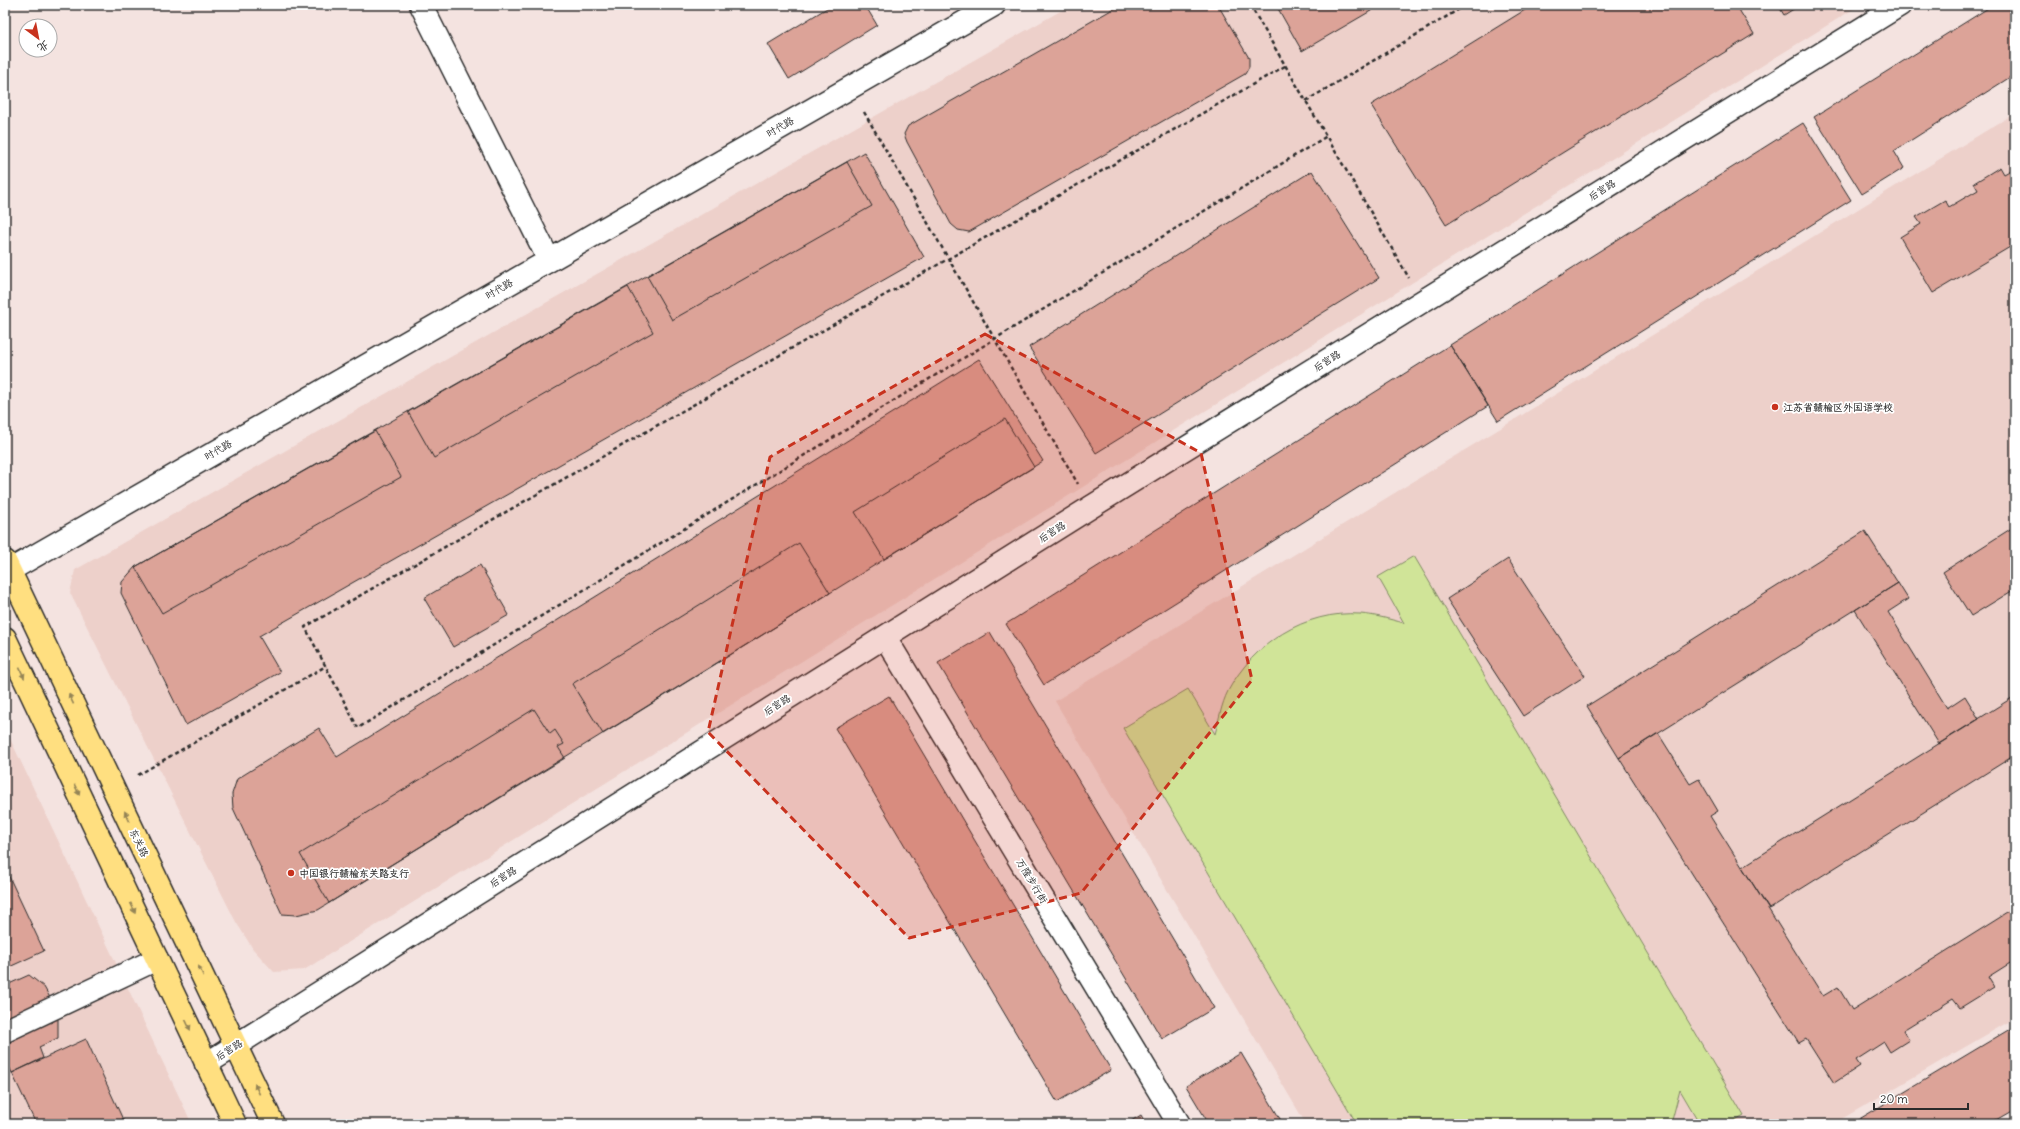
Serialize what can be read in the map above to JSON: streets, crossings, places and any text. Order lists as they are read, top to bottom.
{
  "streets": {
    "main road": ["东关路"],
    "street": ["时代路", "后宫路", "万隆步行街"]
  },
  "crossings": [
    ["时代路", "东关路"],
    ["后宫路", "东关路"],
    ["后宫路", "万隆步行街"]
  ],
  "places": ["江苏省赣榆区外国语学校", "中国银行赣榆东关路支行"],
  "scale_bar": "20 m",
  "north": "bottom right"
}
